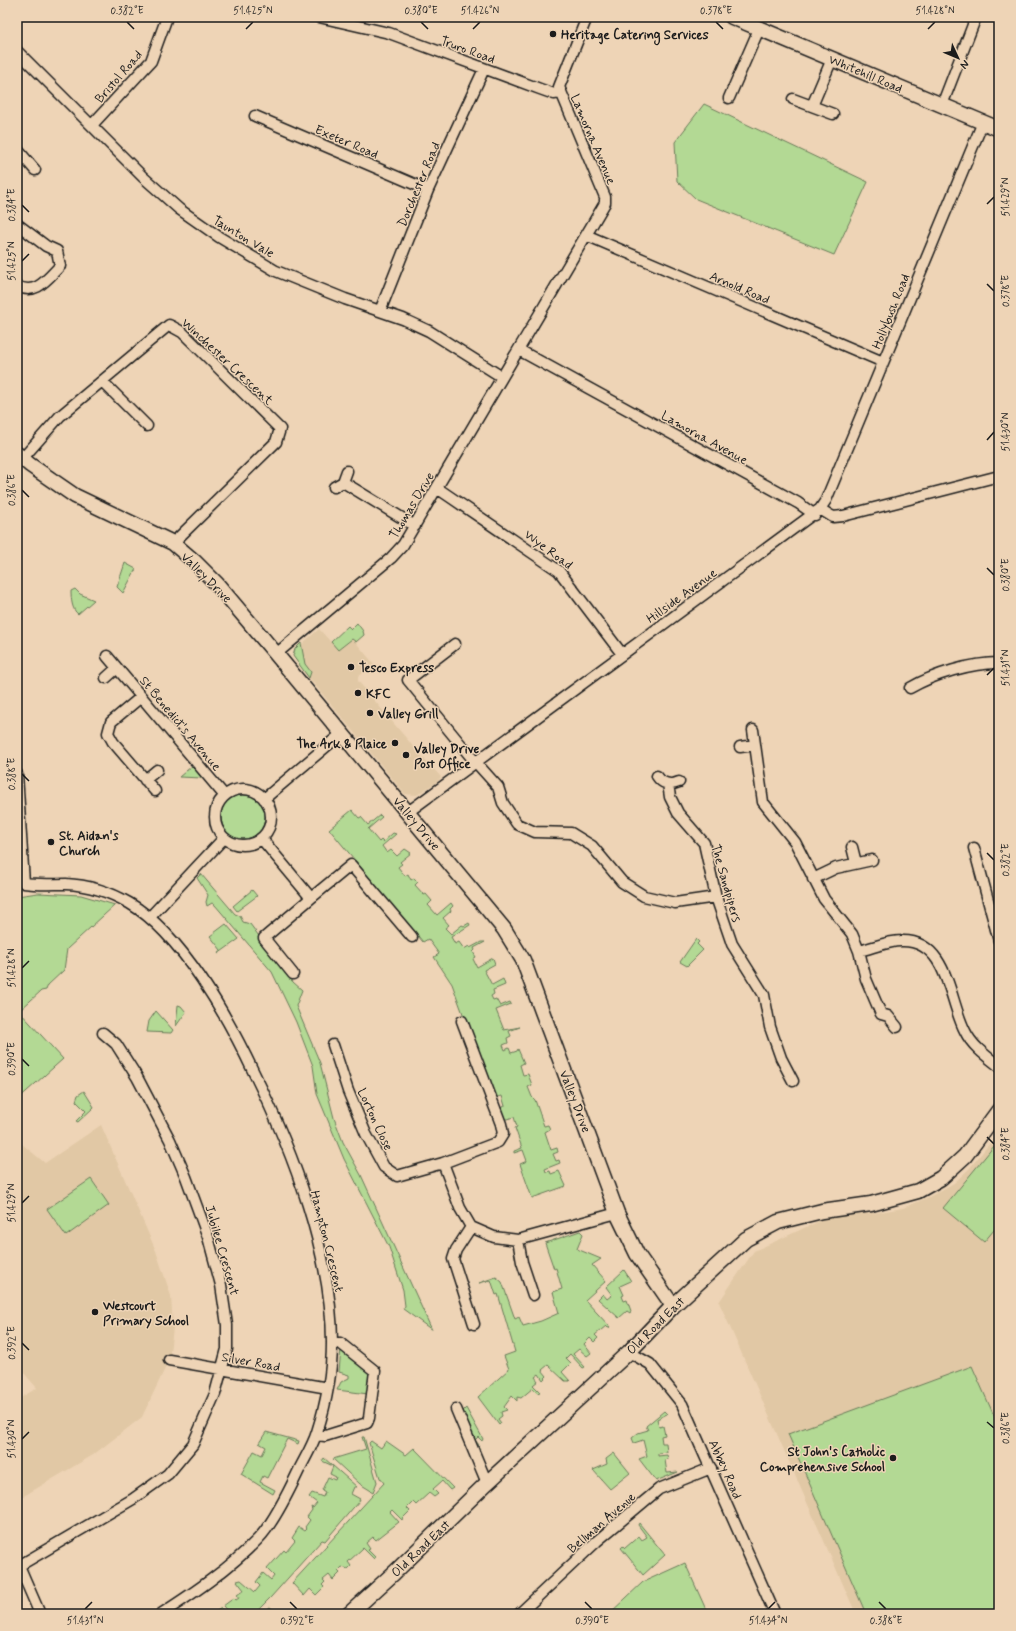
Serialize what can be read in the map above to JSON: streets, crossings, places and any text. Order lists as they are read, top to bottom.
{
  "streets": {
    "street": [
      "Truro Road",
      "Whitehill Road",
      "Bristol Road",
      "Lamorna Avenue",
      "Exeter Road",
      "Dorchester Road",
      "Taunton Vale",
      "Arnold Road",
      "Hollybush Road",
      "Winchester Crescent",
      "Thomas Drive",
      "Wye Road",
      "Valley Drive",
      "Hillside Avenue",
      "St Benedict's Avenue",
      "The Sandpipers",
      "Lorton Close",
      "Hampton Crescent",
      "Jubilee Crescent",
      "Old Road East",
      "Silver Road",
      "Abbey Road",
      "Bellman Avenue"
    ]
  },
  "crossings": [
    ["Truro Road", "Lamorna Avenue"],
    ["Truro Road", "Dorchester Road"],
    ["Whitehill Road", "Hollybush Road"],
    ["Bristol Road", "Taunton Vale"],
    ["Lamorna Avenue", "Taunton Vale"],
    ["Lamorna Avenue", "Arnold Road"],
    ["Lamorna Avenue", "Hollybush Road"],
    ["Lamorna Avenue", "Thomas Drive"],
    ["Lamorna Avenue", "Hillside Avenue"],
    ["Exeter Road", "Dorchester Road"],
    ["Dorchester Road", "Taunton Vale"],
    ["Taunton Vale", "Thomas Drive"],
    ["Arnold Road", "Hollybush Road"],
    ["Hollybush Road", "Hillside Avenue"],
    ["Winchester Crescent", "Valley Drive"],
    ["Thomas Drive", "Wye Road"],
    ["Thomas Drive", "Valley Drive"],
    ["Wye Road", "Hillside Avenue"],
    ["Valley Drive", "Hillside Avenue"],
    ["Valley Drive", "Old Road East"],
    ["Hampton Crescent", "Silver Road"],
    ["Jubilee Crescent", "Silver Road"],
    ["Old Road East", "Abbey Road"],
    ["Abbey Road", "Bellman Avenue"]
  ],
  "places": [
    "Heritage Catering Services",
    "Tesco Express",
    "KFC",
    "Valley Grill",
    "The Ark & Plaice",
    "Valley Drive Post Office",
    "St. Aidan's Church",
    "Westcourt Primary School",
    "St John's Catholic Comprehensive School"
  ],
  "north": "bottom right",
  "coordinates": [
    "0.382°E",
    "51.425°N",
    "0.380°E",
    "51.426°N",
    "0.378°E",
    "51.428°N",
    "51.429°N",
    "0.384°E",
    "51.430°N",
    "0.386°E",
    "51.431°N",
    "0.388°E",
    "0.390°E",
    "0.392°E",
    "51.434°N"
  ]
}
